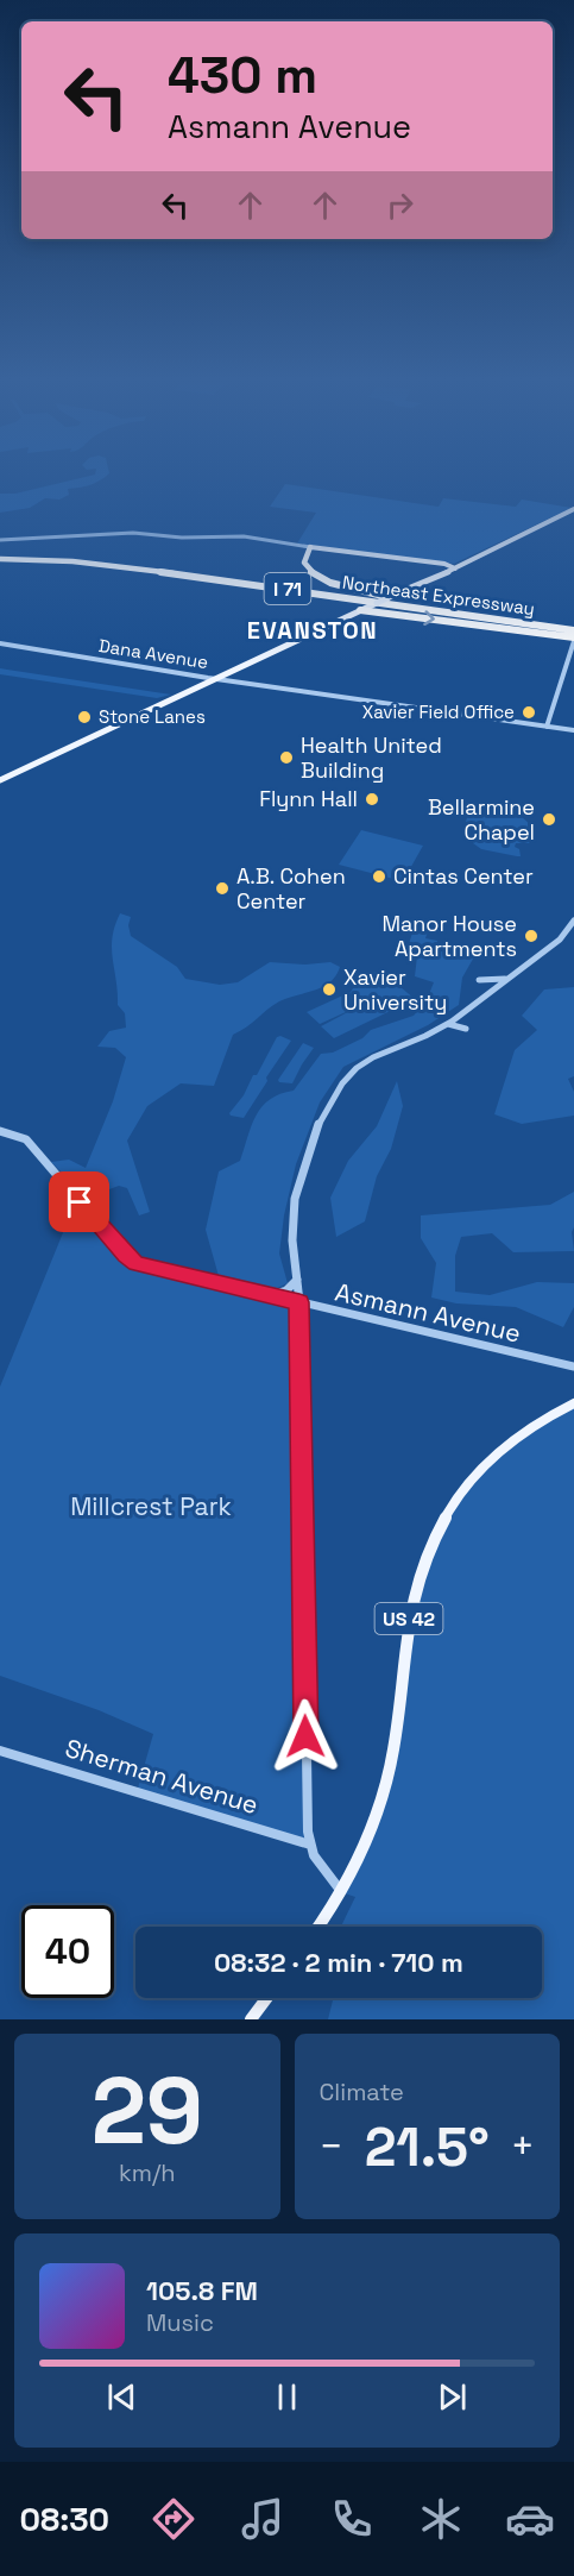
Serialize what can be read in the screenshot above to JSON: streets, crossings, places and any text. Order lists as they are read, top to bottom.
{
  "streets": {
    "highway": ["I 71", "Northeast Expressway"],
    "main road": ["US 42"],
    "street": ["Dana Avenue", "Asmann Avenue", "Sherman Avenue"]
  },
  "districts": ["EVANSTON"],
  "parks": ["Millcrest Park"],
  "places": [
    "Xavier Field Office",
    "Stone Lanes",
    "Health United Building",
    "Flynn Hall",
    "Bellarmine Chapel",
    "Cintas Center",
    "A.B. Cohen Center",
    "Manor House Apartments",
    "Xavier University"
  ],
  "page": {
    "turn": ["430 m", "Asmann Avenue"],
    "limit": "40",
    "trip": "08:32 · 2 min · 710 m",
    "tile": [
      ["29", "km/h"],
      "Climate"
    ],
    "heat": ["−", "21.5°", "+"],
    "song": ["105.8 FM", "Music"],
    "tabs": "08:30"
  }
}
